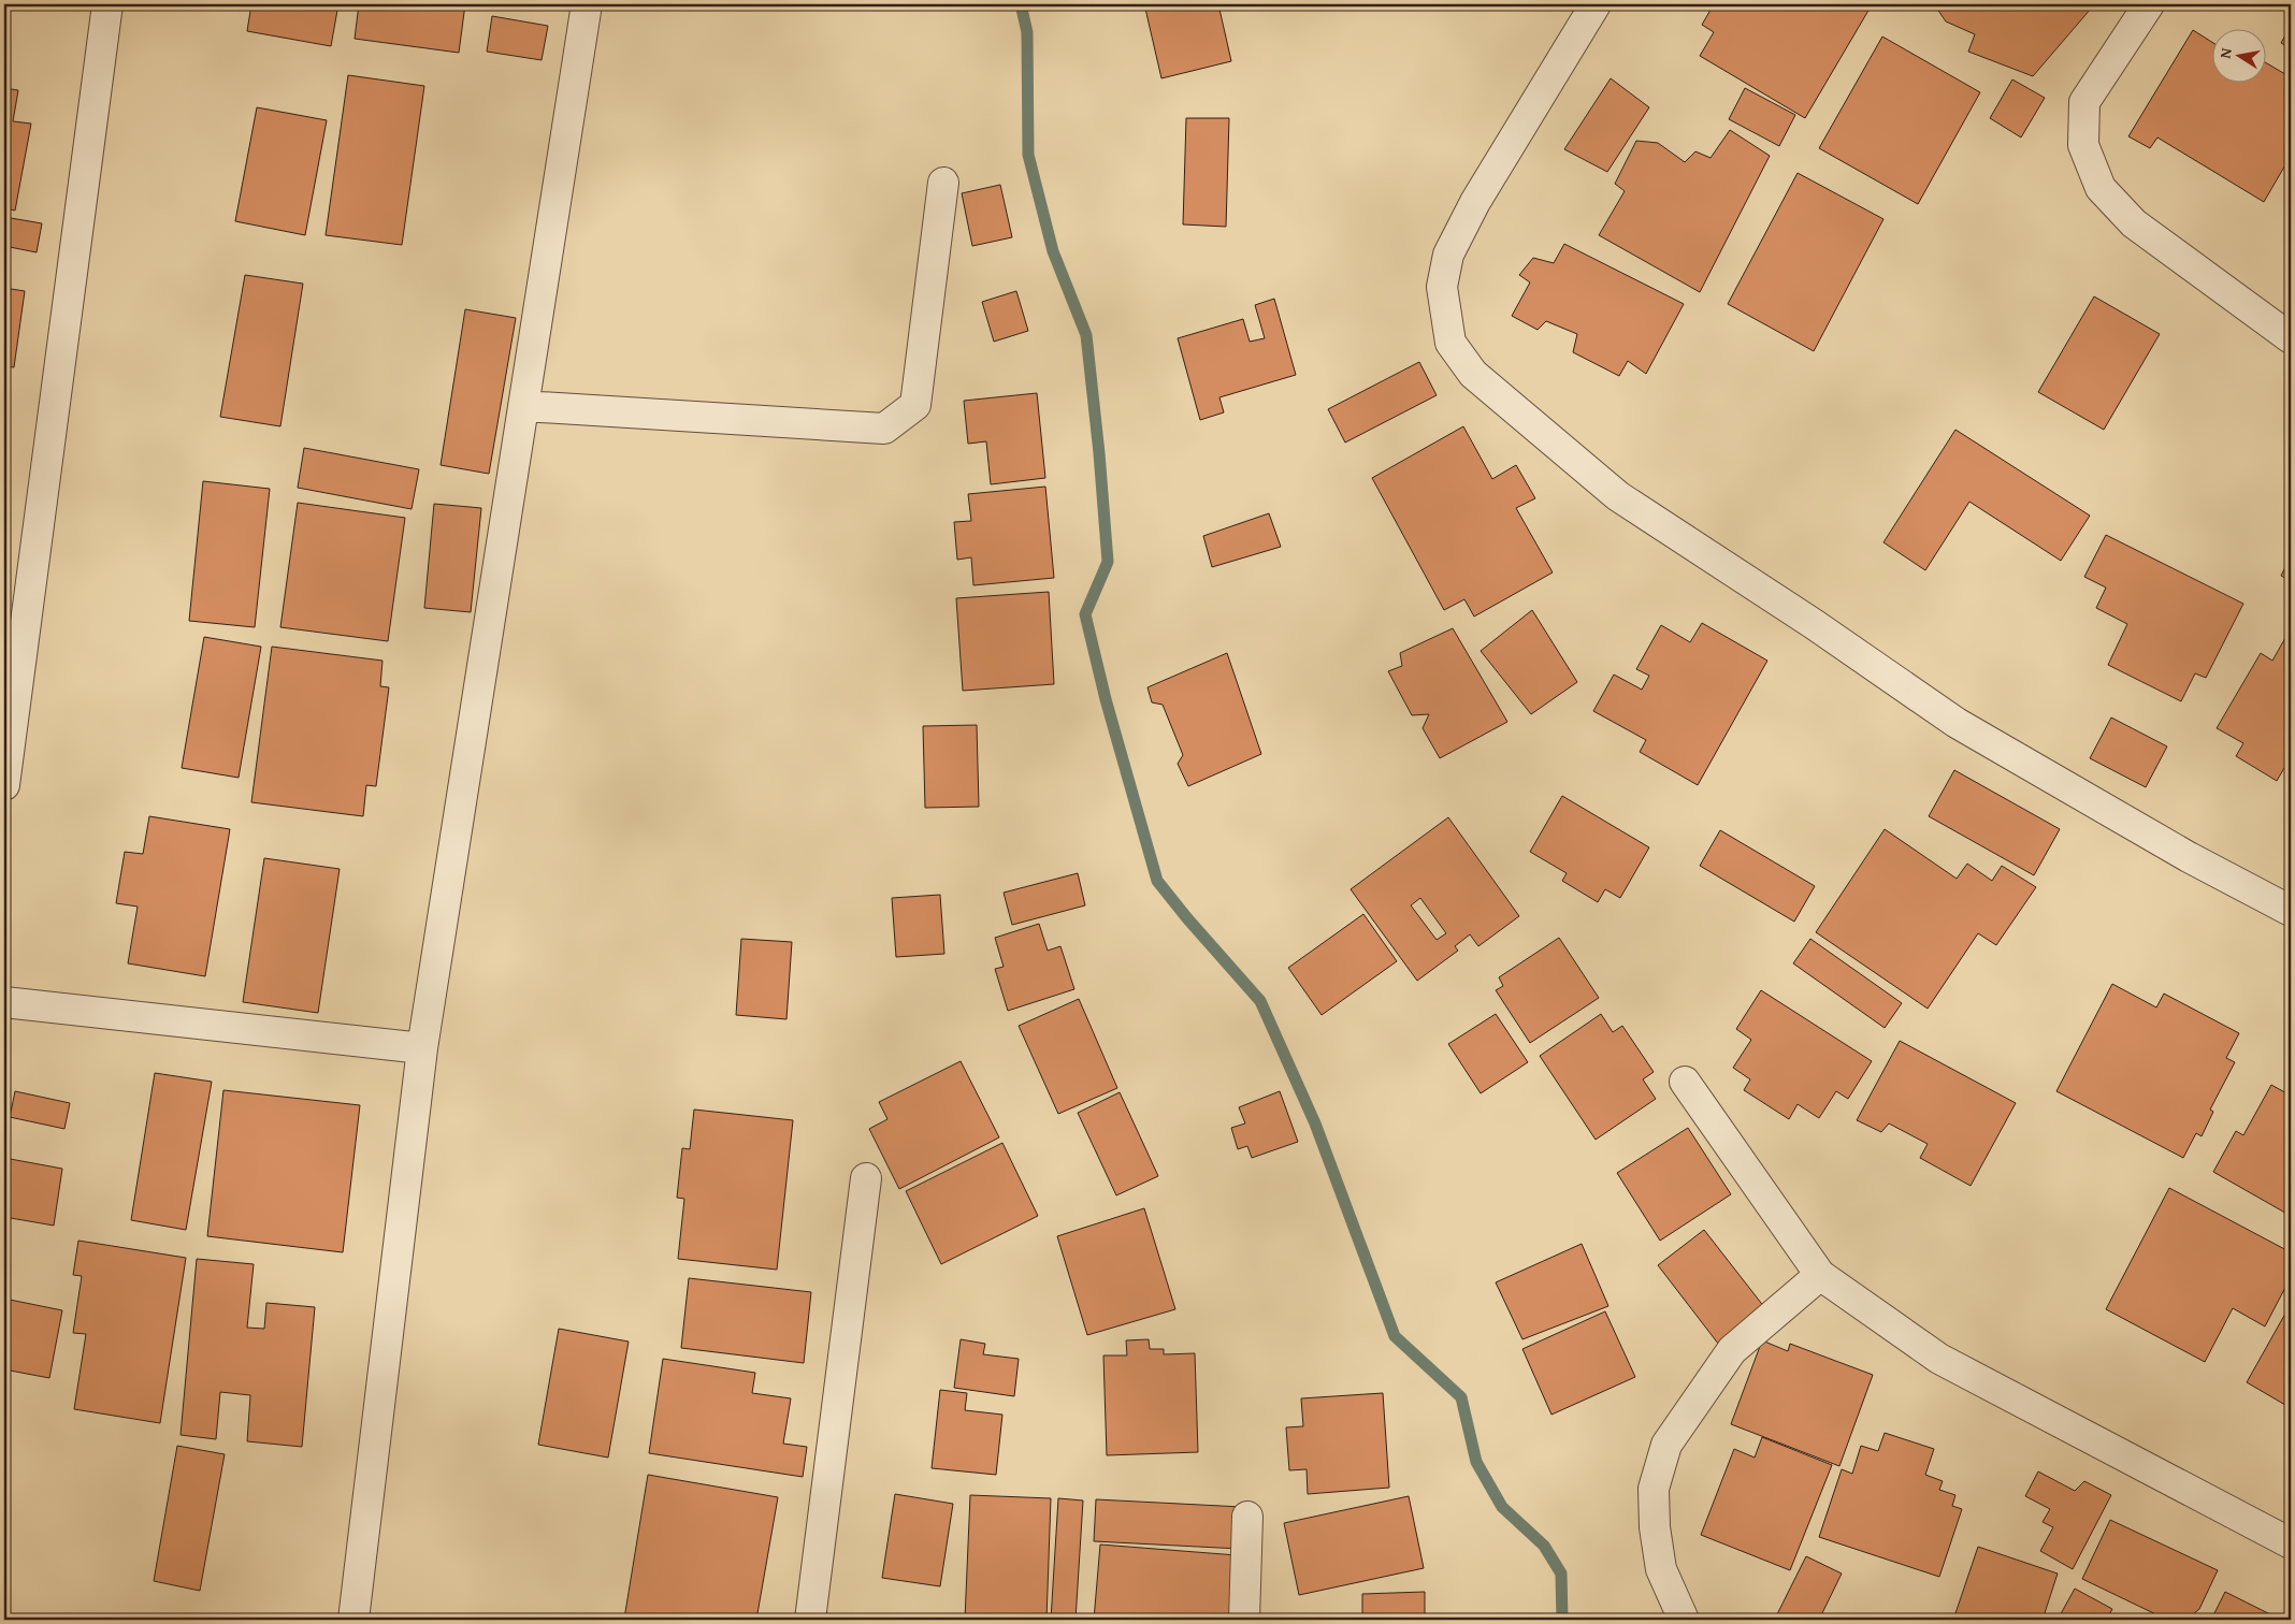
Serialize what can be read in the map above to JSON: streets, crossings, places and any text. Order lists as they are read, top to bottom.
{
  "north": "left"
}
